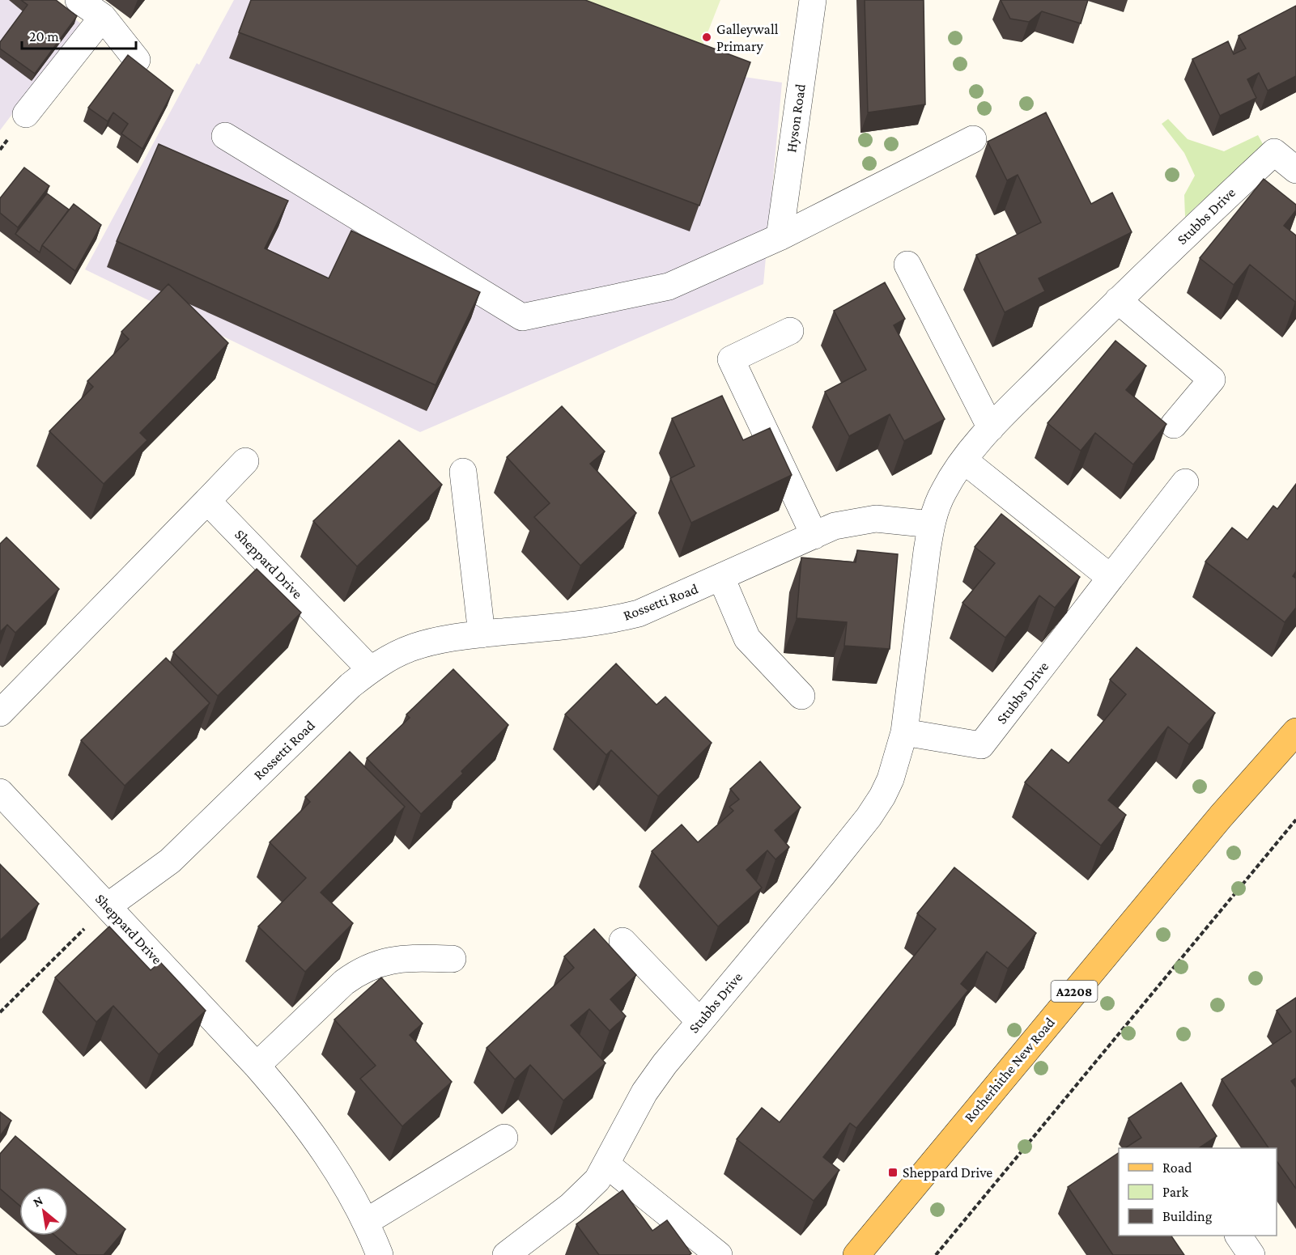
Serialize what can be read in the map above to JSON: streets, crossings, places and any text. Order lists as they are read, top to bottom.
{
  "streets": {
    "main road": ["A2208", "Rotherhithe New Road"],
    "street": [
      "Hyson Road",
      "Stubbs Drive",
      "Sheppard Drive",
      "Rossetti Road"
    ]
  },
  "crossings": [
    ["Stubbs Drive", "Rossetti Road"],
    ["Sheppard Drive", "Rossetti Road"]
  ],
  "places": {
    "other": ["Galleywall Primary"],
    "transit": ["Sheppard Drive"]
  },
  "legend": ["Road", "Park", "Building"],
  "scale_bar": "20 m",
  "north": "top left"
}
